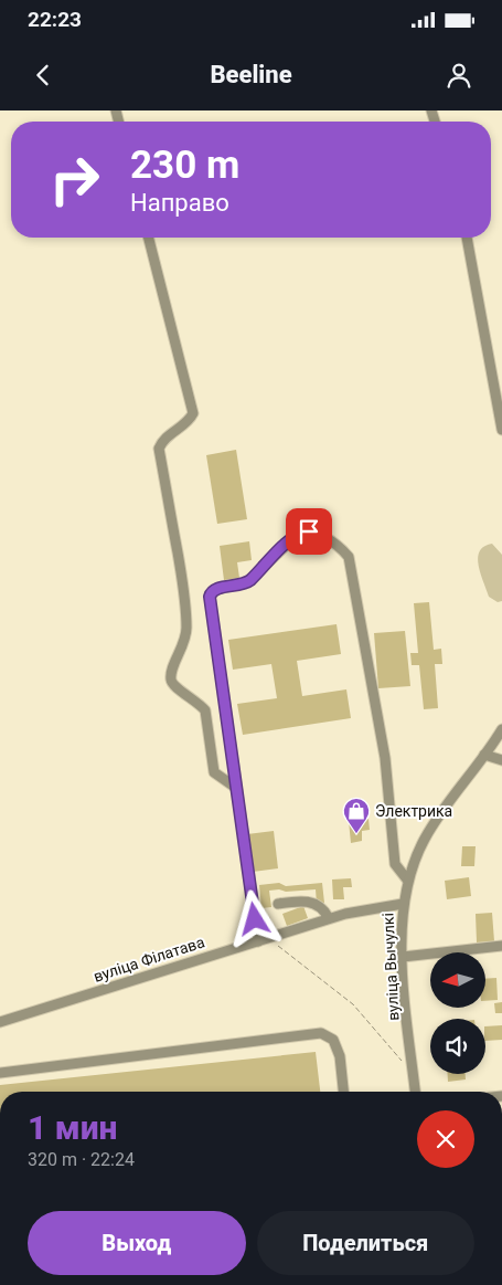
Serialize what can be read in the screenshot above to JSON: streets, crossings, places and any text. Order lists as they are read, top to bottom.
{
  "streets": {
    "street": ["вуліца Філатава", "вуліца Вычулкі"]
  },
  "crossings": [
    ["вуліца Філатава", "вуліца Вычулкі"]
  ],
  "places": {
    "shop": ["Электрика"]
  },
  "north": "left",
  "page": {
    "status": "22:23",
    "header": "Beeline",
    "turn": ["230 m", "Направо"],
    "heading": ["1 мин", "320 m · 22:24"],
    "buttons": ["Выход", "Поделиться"]
  }
}
